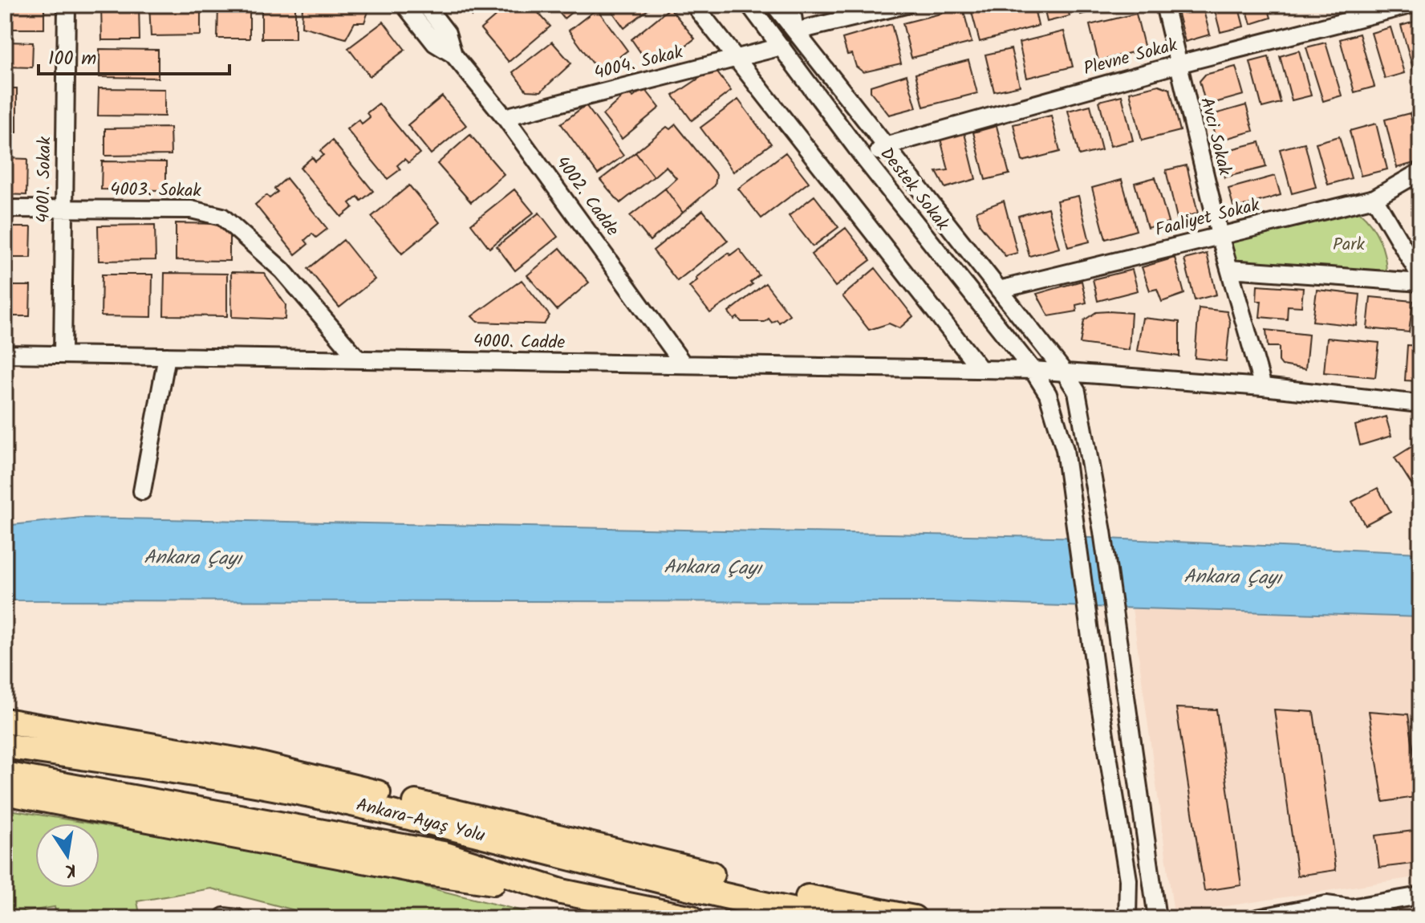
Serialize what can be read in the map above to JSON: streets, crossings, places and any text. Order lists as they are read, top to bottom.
{
  "streets": {
    "highway": ["Ankara-Ayaş Yolu"],
    "street": [
      "Plevne Sokak",
      "4004. Sokak",
      "Avci Sokak",
      "4001. Sokak",
      "Destek Sokak",
      "4003. Sokak",
      "4002. Cadde",
      "Faaliyet Sokak",
      "4000. Cadde"
    ]
  },
  "crossings": [
    ["Plevne Sokak", "Avci Sokak"],
    ["Plevne Sokak", "Destek Sokak"],
    ["4004. Sokak", "Destek Sokak"],
    ["4004. Sokak", "4002. Cadde"],
    ["Avci Sokak", "Faaliyet Sokak"],
    ["4001. Sokak", "4003. Sokak"],
    ["4001. Sokak", "4000. Cadde"],
    ["Destek Sokak", "Faaliyet Sokak"],
    ["Destek Sokak", "4000. Cadde"],
    ["4003. Sokak", "4000. Cadde"],
    ["4002. Cadde", "4000. Cadde"]
  ],
  "water": ["Ankara Çayı"],
  "parks": ["Park"],
  "scale_bar": "100 m",
  "north": "bottom"
}
